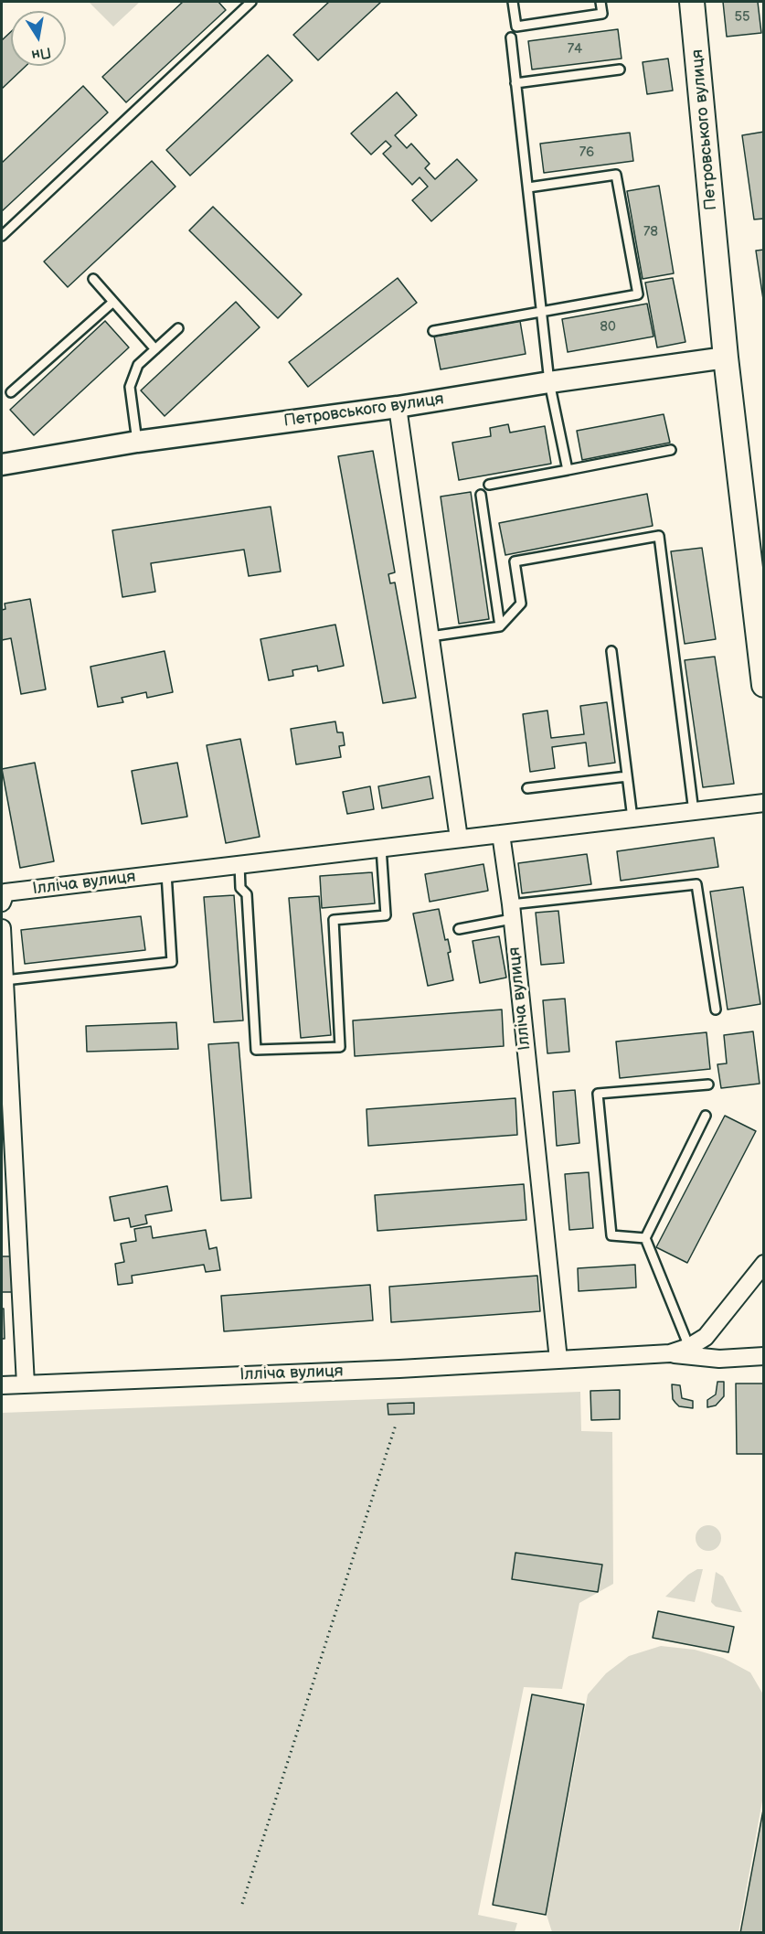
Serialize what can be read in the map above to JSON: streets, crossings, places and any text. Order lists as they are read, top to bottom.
{
  "streets": {
    "main road": ["Петровського вулиця"],
    "street": ["Ілліча вулиця"]
  },
  "house_numbers": [
    "55",
    "74",
    "76",
    "78",
    "80"
  ],
  "north": "bottom"
}
